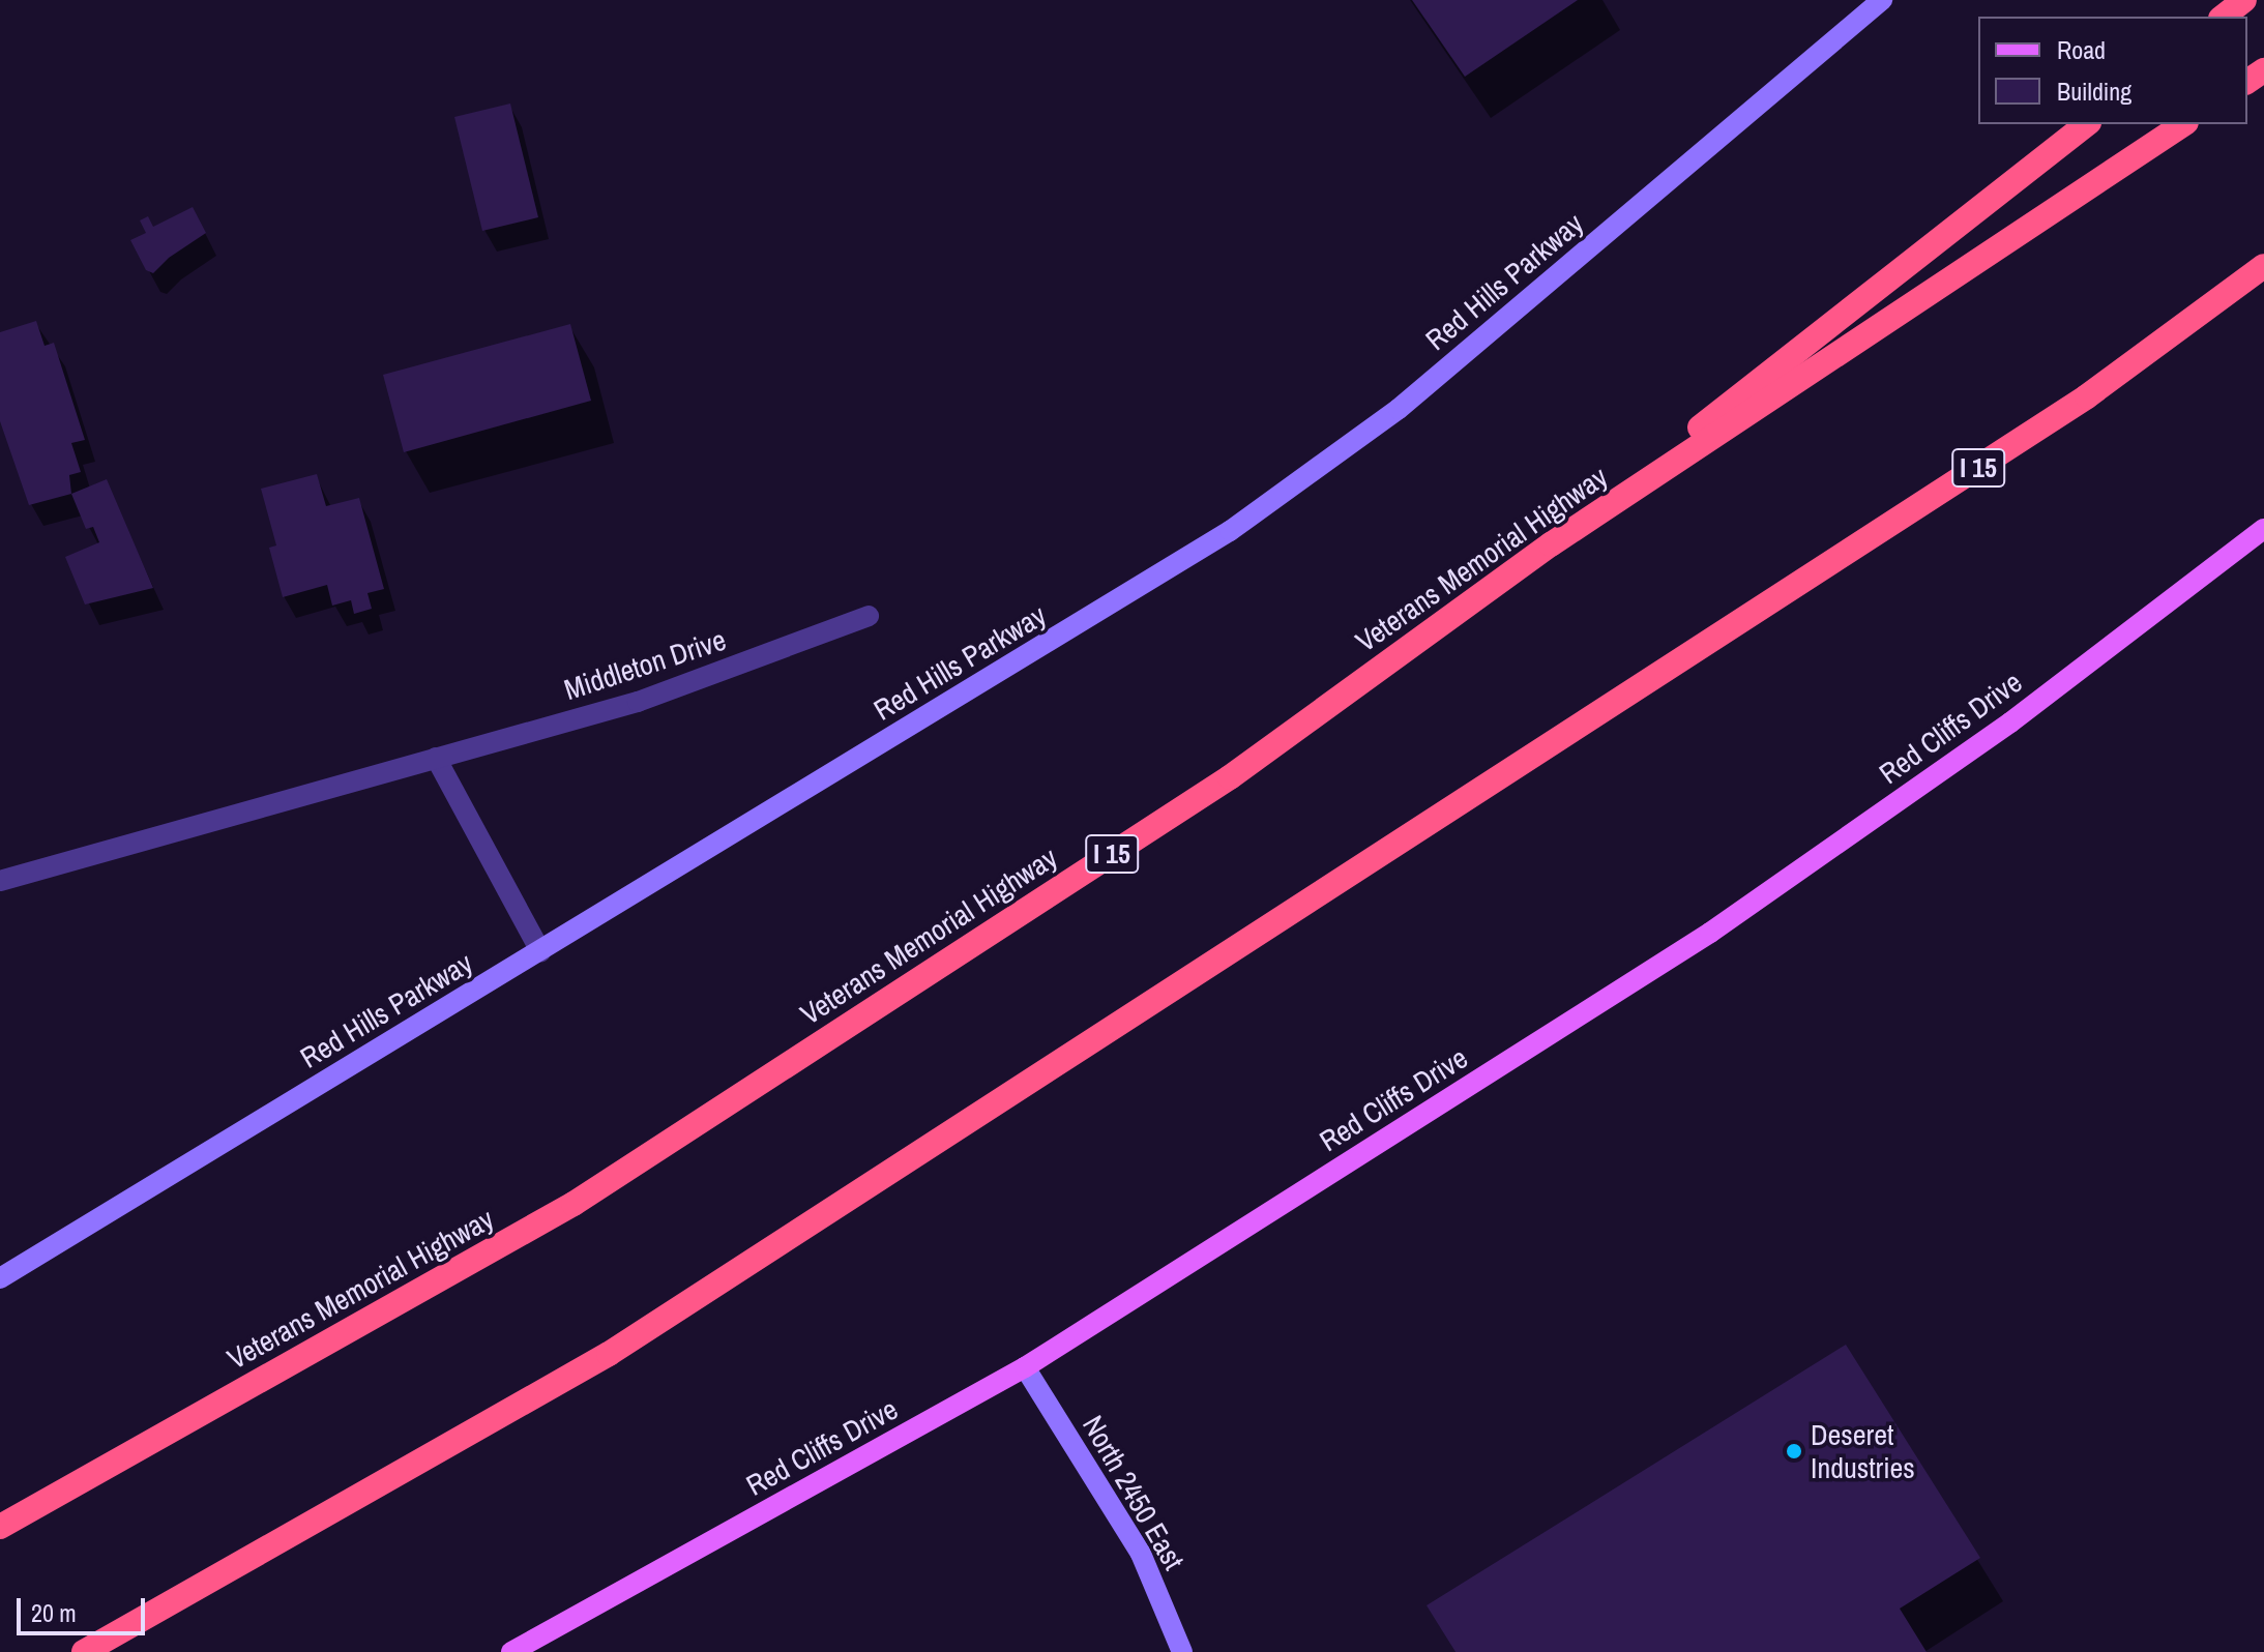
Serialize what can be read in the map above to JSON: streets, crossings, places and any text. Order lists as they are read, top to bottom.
{
  "streets": {
    "highway": ["I 15", "Veterans Memorial Highway"],
    "main road": ["Red Hills Parkway", "Red Cliffs Drive", "North 2450 East"],
    "street": ["Middleton Drive"]
  },
  "crossings": [
    ["Red Cliffs Drive", "North 2450 East"]
  ],
  "places": ["Deseret Industries"],
  "legend": ["Road", "Building"],
  "scale_bar": "20 m"
}
